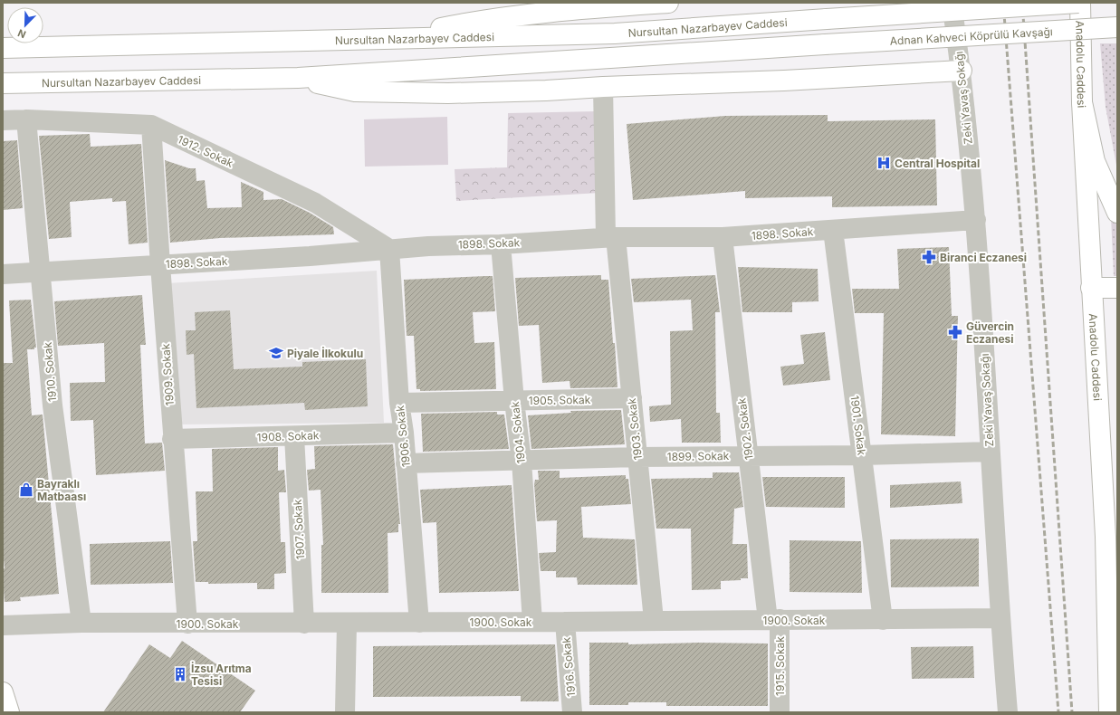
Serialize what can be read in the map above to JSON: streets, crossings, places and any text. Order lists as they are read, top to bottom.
{
  "streets": {
    "main road": ["Nursultan Nazarbayev Caddesi", "Adnan Kahveci Köprülü Kavşağı", "Anadolu Caddesi"],
    "street": [
      "Zeki Yavaş Sokağı",
      "1912. Sokak",
      "1898. Sokak",
      "1910. Sokak",
      "1909. Sokak",
      "1905. Sokak",
      "1901. Sokak",
      "1903. Sokak",
      "1902. Sokak",
      "1904. Sokak",
      "1908. Sokak",
      "1906. Sokak",
      "1899. Sokak",
      "1907. Sokak",
      "1900. Sokak",
      "1915. Sokak",
      "1916. Sokak"
    ]
  },
  "crossings": [
    ["Nursultan Nazarbayev Caddesi", "Adnan Kahveci Köprülü Kavşağı"],
    ["Nursultan Nazarbayev Caddesi", "Anadolu Caddesi"],
    ["Zeki Yavaş Sokağı", "1898. Sokak"],
    ["Zeki Yavaş Sokağı", "1899. Sokak"],
    ["Zeki Yavaş Sokağı", "1900. Sokak"],
    ["1912. Sokak", "1898. Sokak"],
    ["1912. Sokak", "1910. Sokak"],
    ["1912. Sokak", "1909. Sokak"],
    ["1912. Sokak", "1906. Sokak"],
    ["1898. Sokak", "1910. Sokak"],
    ["1898. Sokak", "1909. Sokak"],
    ["1898. Sokak", "1901. Sokak"],
    ["1898. Sokak", "1903. Sokak"],
    ["1898. Sokak", "1902. Sokak"],
    ["1898. Sokak", "1904. Sokak"],
    ["1898. Sokak", "1906. Sokak"],
    ["1910. Sokak", "1900. Sokak"],
    ["1909. Sokak", "1908. Sokak"],
    ["1909. Sokak", "1900. Sokak"],
    ["1905. Sokak", "1903. Sokak"],
    ["1905. Sokak", "1904. Sokak"],
    ["1905. Sokak", "1906. Sokak"],
    ["1901. Sokak", "1899. Sokak"],
    ["1901. Sokak", "1900. Sokak"],
    ["1903. Sokak", "1899. Sokak"],
    ["1903. Sokak", "1900. Sokak"],
    ["1902. Sokak", "1899. Sokak"],
    ["1902. Sokak", "1900. Sokak"],
    ["1902. Sokak", "1915. Sokak"],
    ["1904. Sokak", "1899. Sokak"],
    ["1904. Sokak", "1900. Sokak"],
    ["1908. Sokak", "1906. Sokak"],
    ["1908. Sokak", "1907. Sokak"],
    ["1906. Sokak", "1899. Sokak"],
    ["1906. Sokak", "1900. Sokak"],
    ["1907. Sokak", "1900. Sokak"],
    ["1900. Sokak", "1915. Sokak"],
    ["1900. Sokak", "1916. Sokak"]
  ],
  "places": {
    "hospital": ["Central Hospital"],
    "pharmacy": ["Biranci Eczanesi", "Güvercin Eczanesi"],
    "school or university": ["Piyale İlkokulu"],
    "shop": ["Bayraklı Matbaası"],
    "building": ["İzsu Arıtma Tesisi"]
  },
  "north": "bottom left"
}
